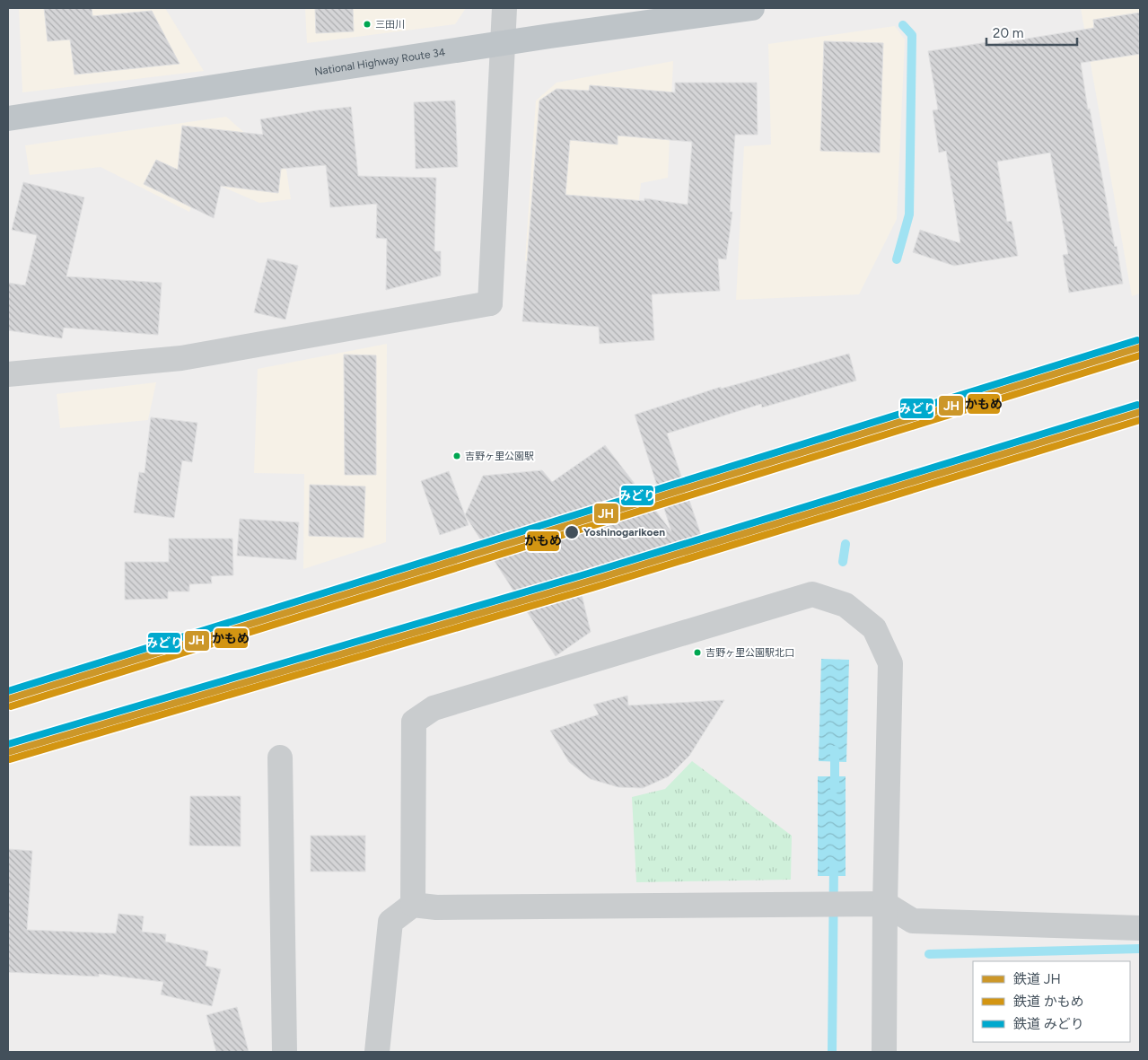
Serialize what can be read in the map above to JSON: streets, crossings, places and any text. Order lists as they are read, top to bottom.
{
  "streets": {
    "highway": ["National Highway Route 34"]
  },
  "places": [
    "三田川",
    "吉野ヶ里公園駅",
    "Yoshinogarikoen",
    "吉野ヶ里公園駅北口"
  ],
  "lines": ["rail line みどり", "rail line JH", "rail line かもめ"],
  "legend": ["鉄道 JH", "鉄道 かもめ", "鉄道 みどり"],
  "scale_bar": "20 m"
}
